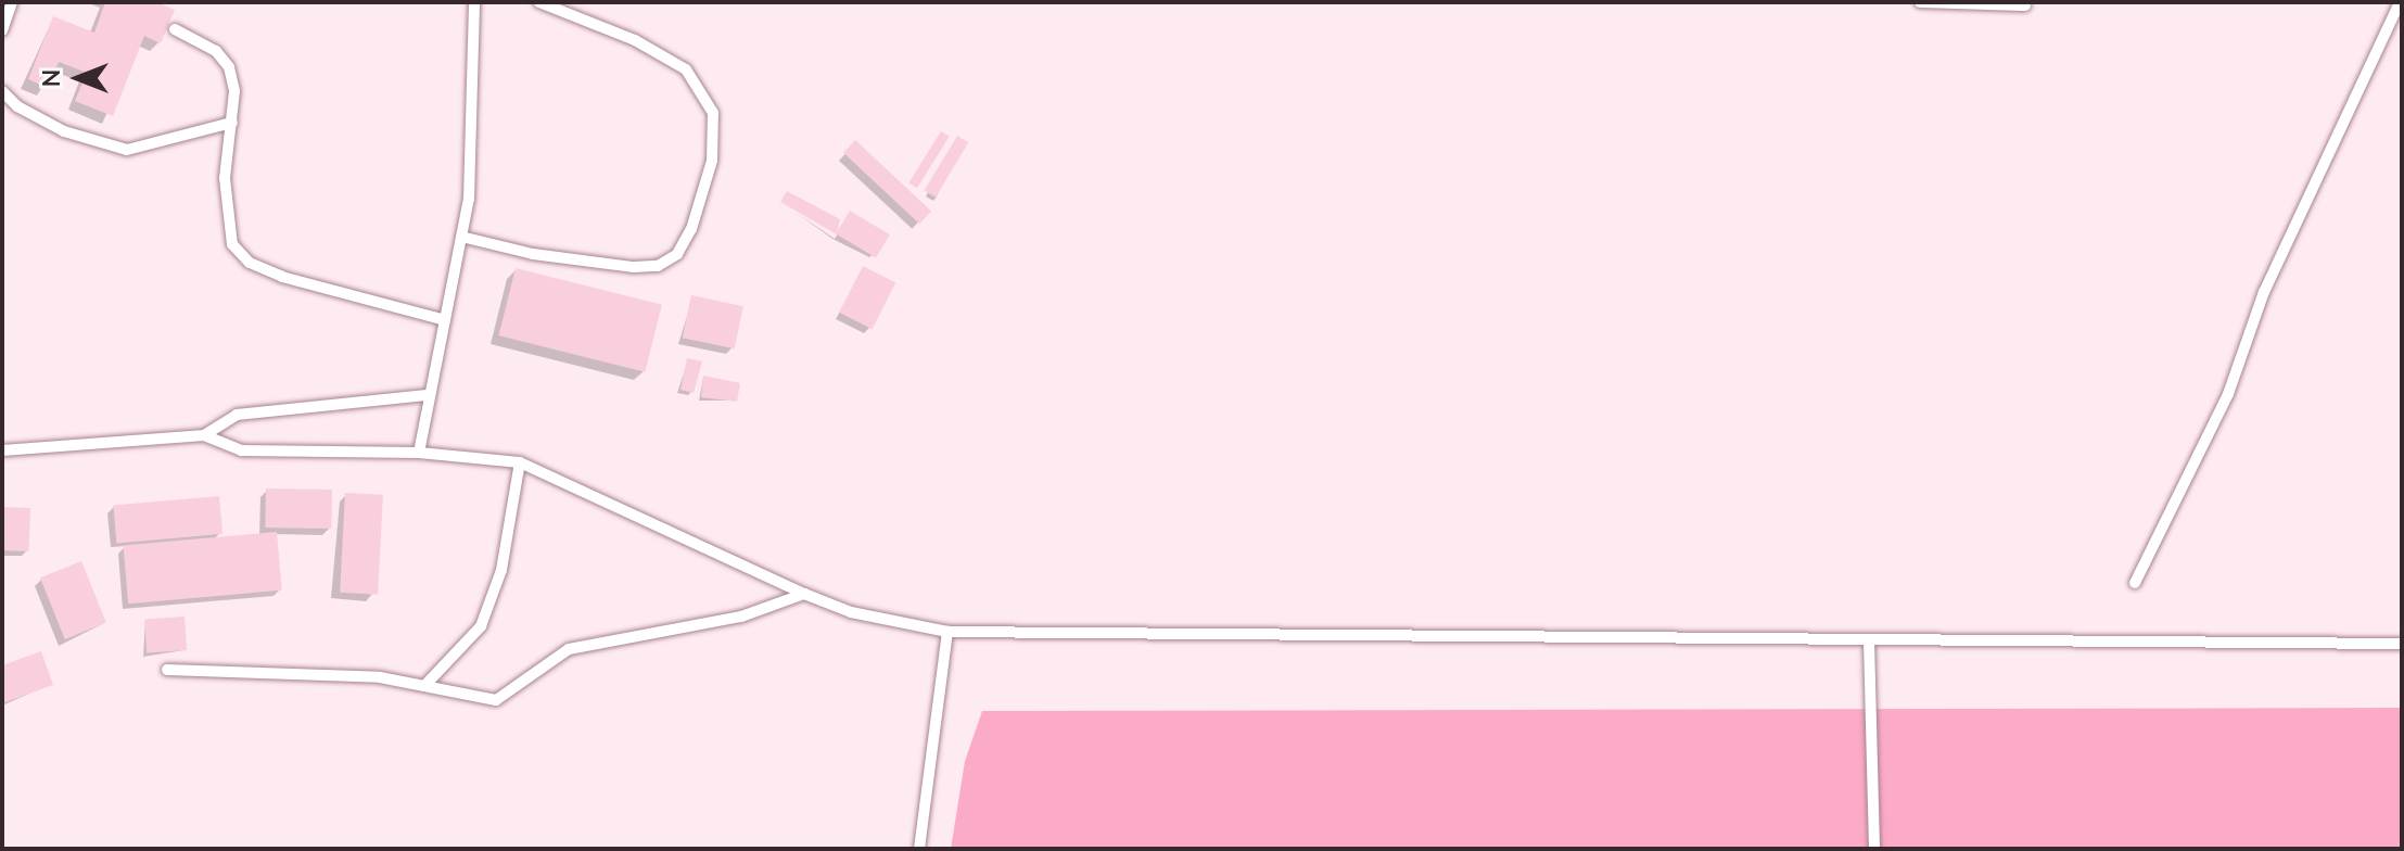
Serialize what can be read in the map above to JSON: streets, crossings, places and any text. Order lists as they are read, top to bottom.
{
  "north": "left"
}
